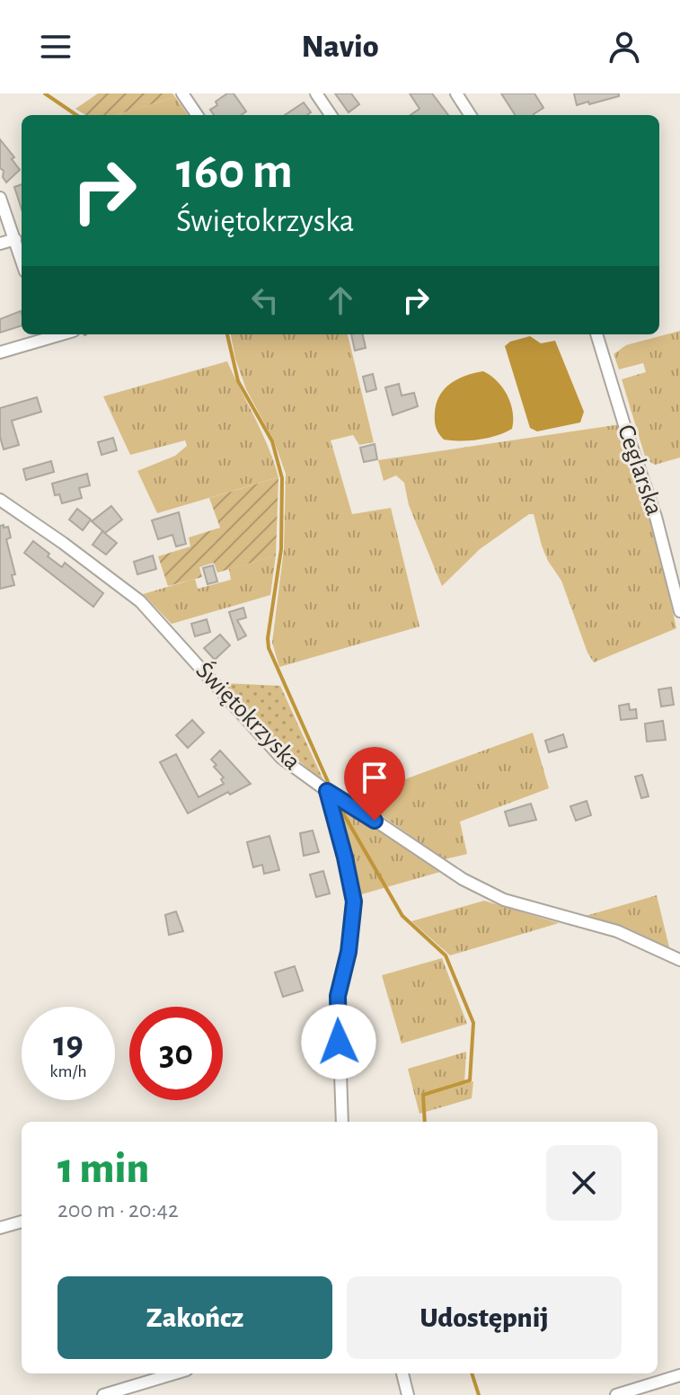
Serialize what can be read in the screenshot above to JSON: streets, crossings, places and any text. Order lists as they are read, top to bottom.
{
  "streets": {
    "street": ["Ceglarska", "Świętokrzyska"]
  },
  "page": {
    "header": "Navio",
    "turn": ["160 m", "Świętokrzyska"],
    "speed": "19 km/h",
    "limit": "30",
    "heading": ["1 min", "200 m · 20:42"],
    "buttons": ["Zakończ", "Udostępnij"]
  }
}
